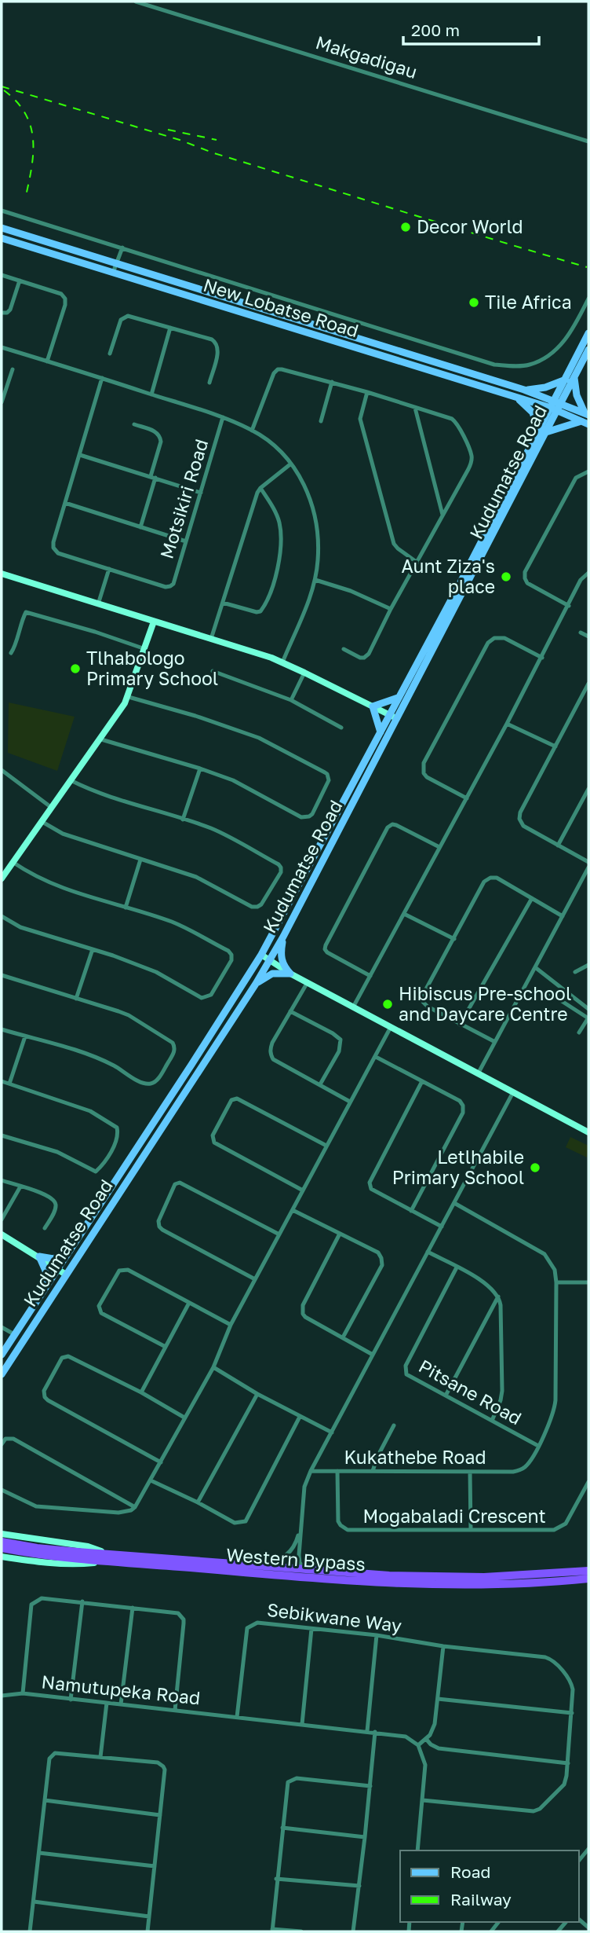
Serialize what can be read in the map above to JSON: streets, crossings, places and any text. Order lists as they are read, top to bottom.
{
  "streets": {
    "highway": ["Western Bypass"],
    "main road": ["New Lobatse Road", "Kudumatse Road"],
    "street": [
      "Makgadigau",
      "Motsikiri Road",
      "Pitsane Road",
      "Kukathebe Road",
      "Mogabaladi Crescent",
      "Sebikwane Way",
      "Namutupeka Road"
    ]
  },
  "crossings": [
    ["New Lobatse Road", "Kudumatse Road"],
    ["Pitsane Road", "Kukathebe Road"],
    ["Kukathebe Road", "Mogabaladi Crescent"],
    ["Sebikwane Way", "Namutupeka Road"]
  ],
  "places": [
    "Decor World",
    "Tile Africa",
    "Aunt Ziza's place",
    "Tlhabologo Primary School",
    "Hibiscus Pre-school and Daycare Centre",
    "Letlhabile Primary School"
  ],
  "legend": ["Road", "Railway"],
  "scale_bar": "200 m"
}
